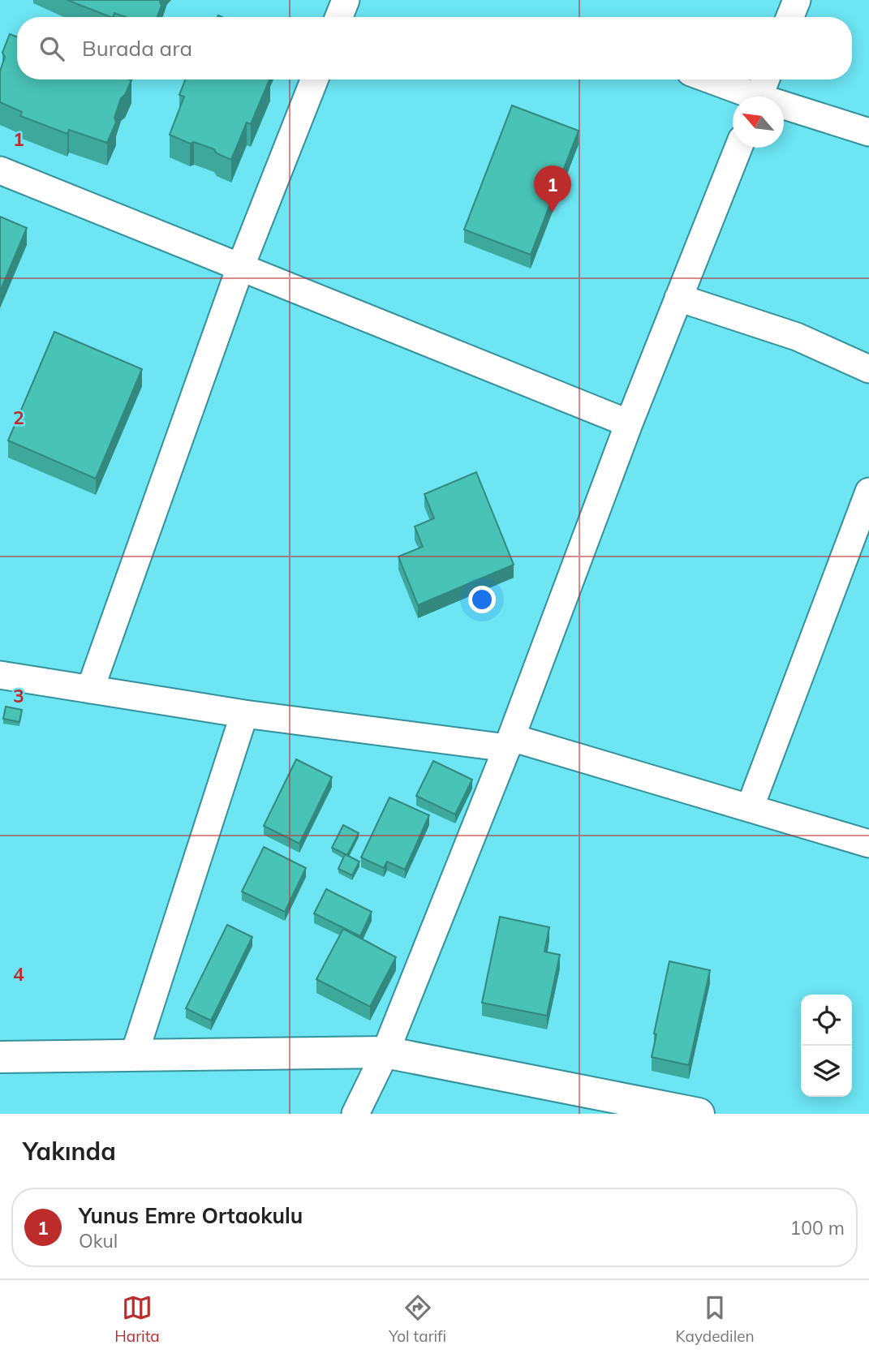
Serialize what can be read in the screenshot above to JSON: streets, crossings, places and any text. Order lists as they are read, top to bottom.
{
  "north": "top left",
  "page": {
    "search": "Burada ara",
    "pins": "1",
    "heading": "Yakında",
    "list": [
      {
        "mark": "1",
        "name": "Yunus Emre Ortaokulu",
        "note": "Okul",
        "value": "100 m"
      }
    ],
    "nav": ["Harita", "Yol tarifi", "Kaydedilen"]
  },
  "grid": {
    "rows": [
      "1",
      "2",
      "3",
      "4"
    ]
  }
}
